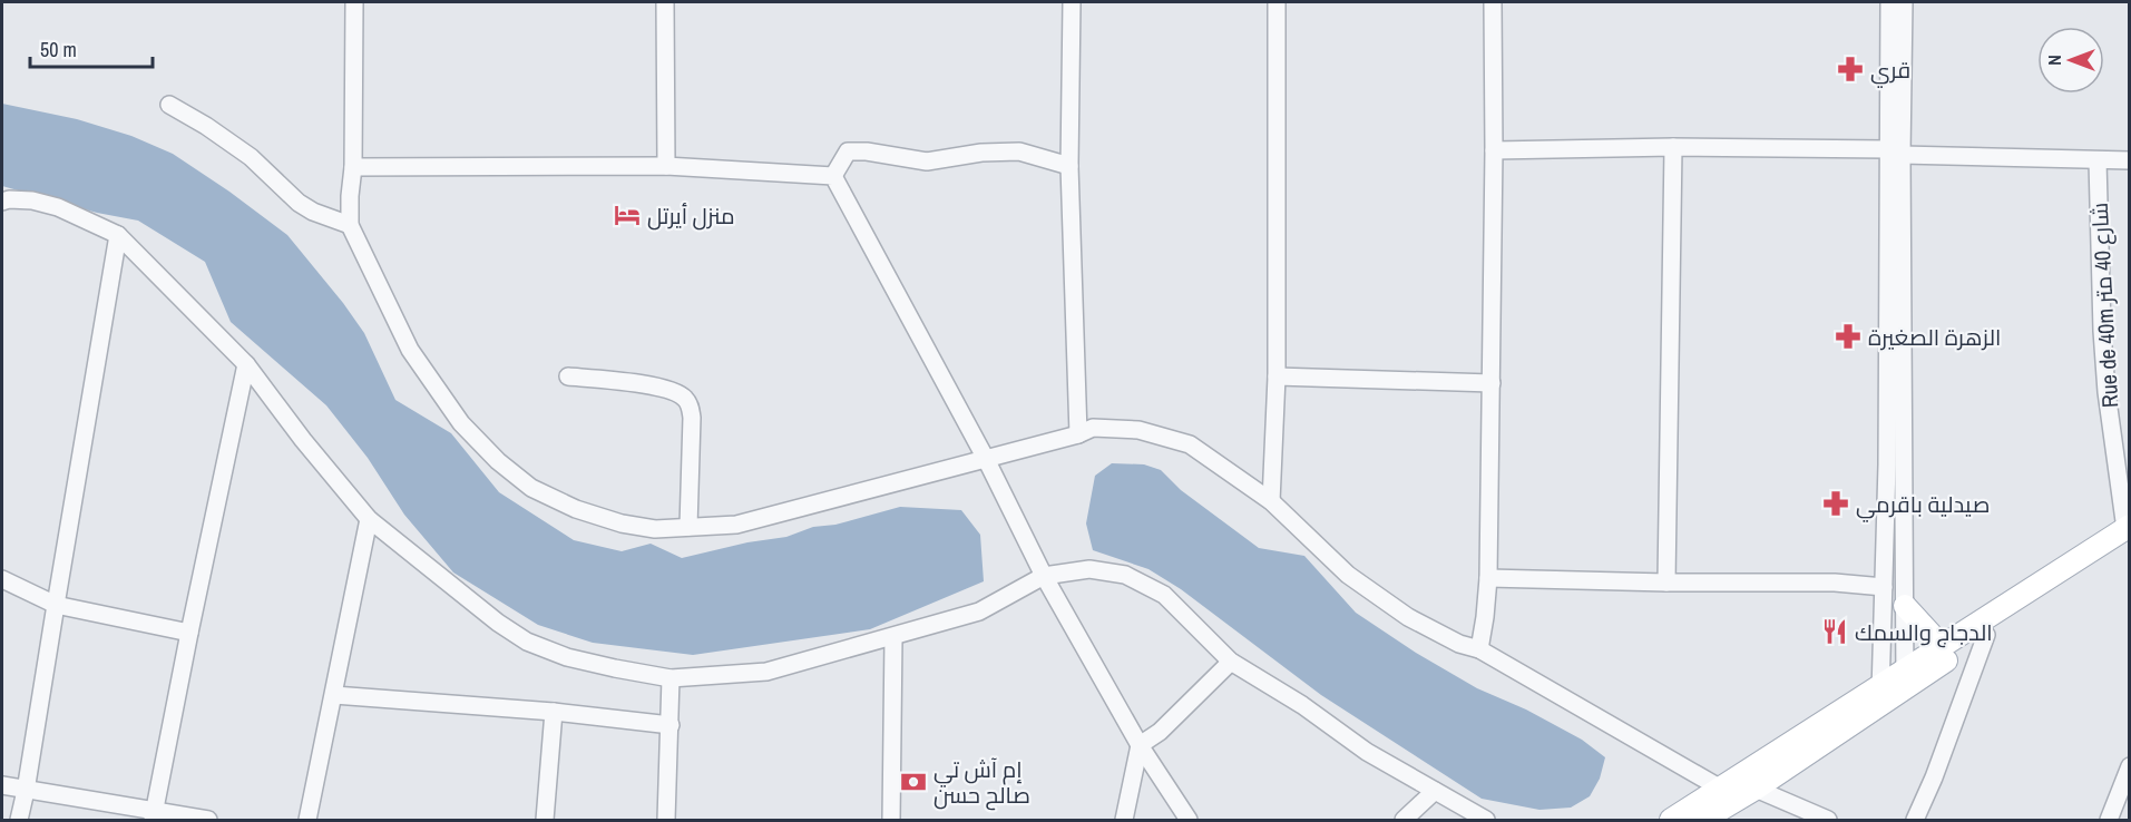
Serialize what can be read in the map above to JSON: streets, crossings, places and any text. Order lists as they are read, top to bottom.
{
  "streets": {
    "street": ["Rue de 40m شارع 40 متر"]
  },
  "places": {
    "pharmacy": ["قري", "الزهرة الصغيرة", "صيدلية باقرمي"],
    "hotel": ["منزل أيرتل"],
    "restaurant": ["الدجاج والسمك"],
    "bank": ["إم آش تي صالح حسن"]
  },
  "scale_bar": "50 m",
  "north": "left"
}
